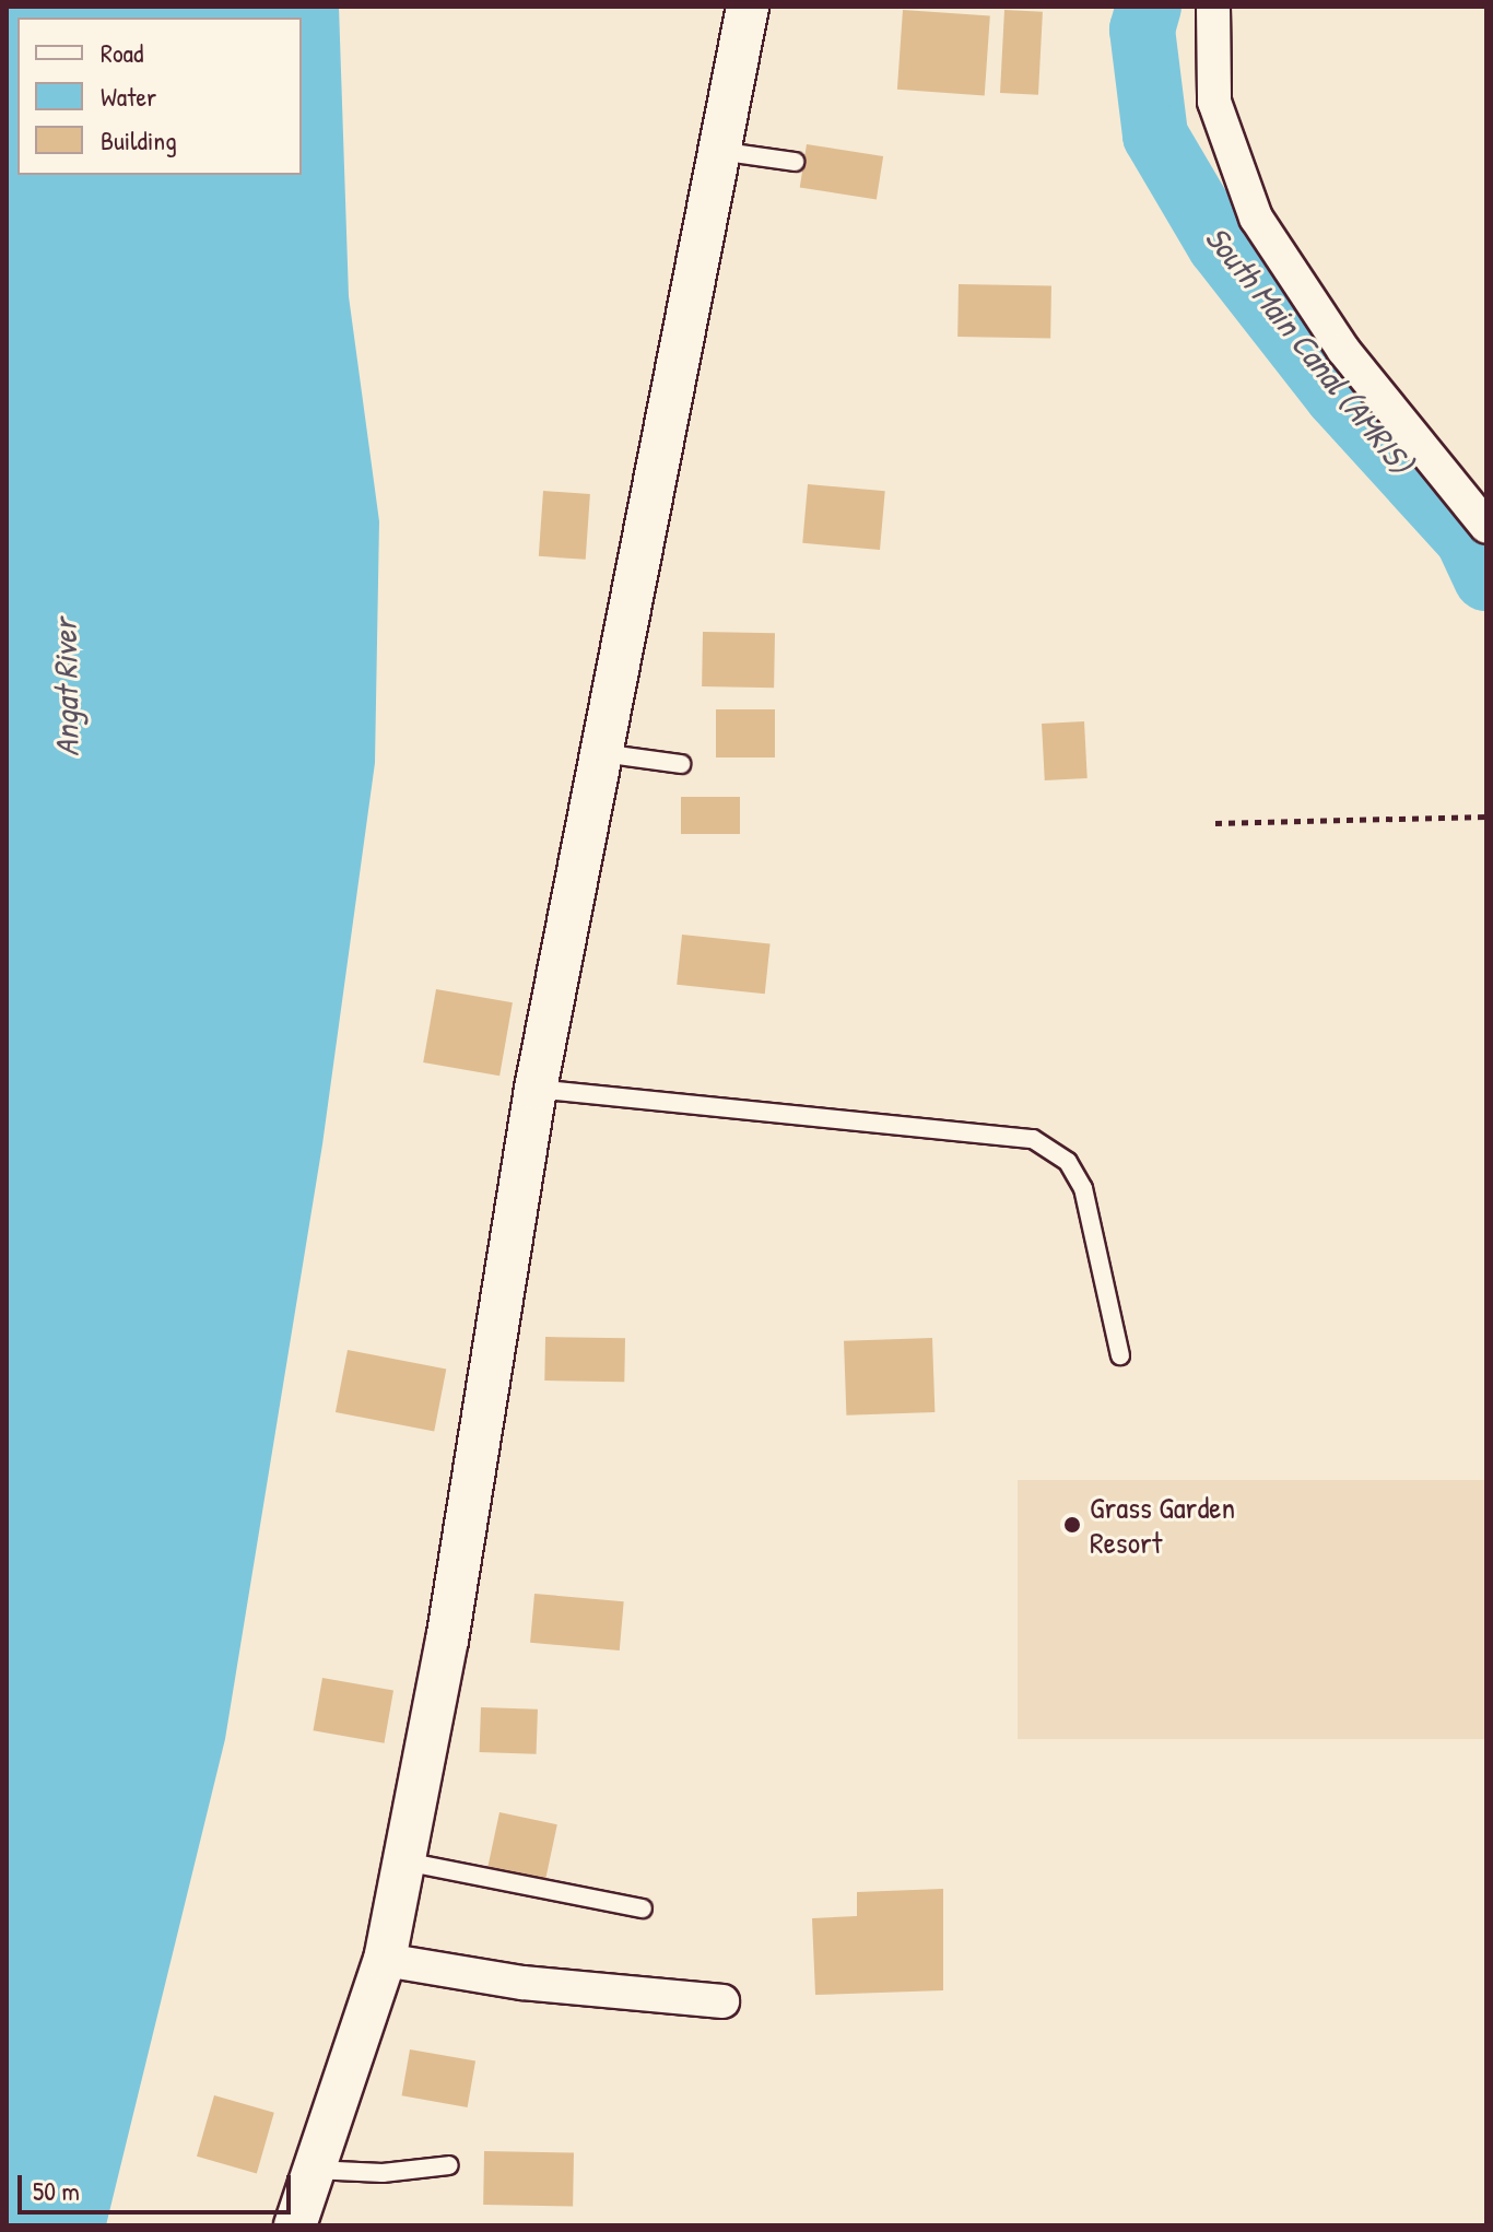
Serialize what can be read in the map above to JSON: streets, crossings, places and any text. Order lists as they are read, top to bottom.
{
  "water": ["South Main Canal (AMRIS)", "Angat River"],
  "places": ["Grass Garden Resort"],
  "legend": ["Road", "Water", "Building"],
  "scale_bar": "50 m"
}
